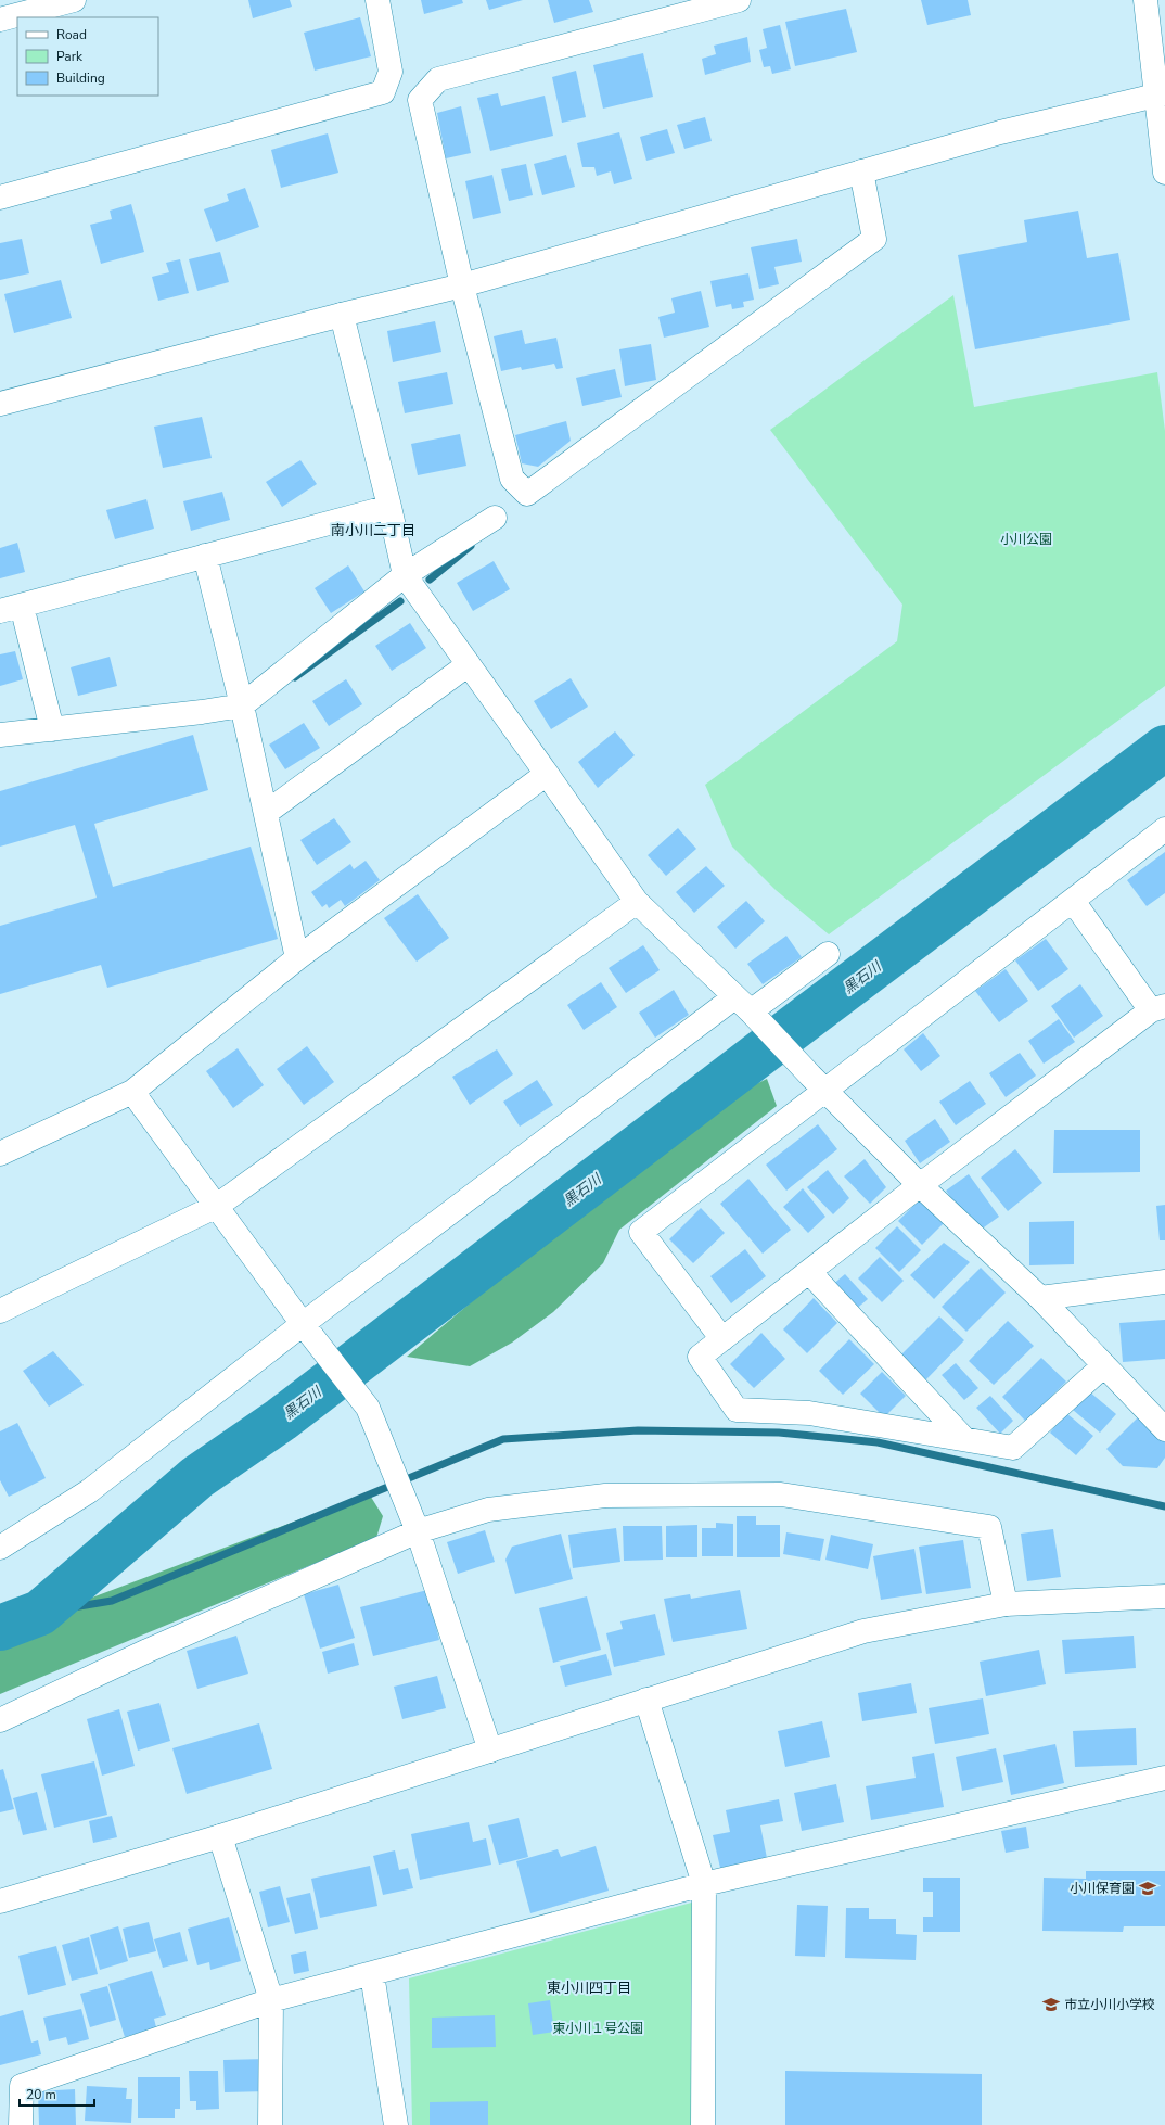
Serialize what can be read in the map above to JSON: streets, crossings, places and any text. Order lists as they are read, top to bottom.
{
  "districts": ["南小川二丁目", "東小川四丁目"],
  "water": ["黒石川"],
  "parks": ["小川公園", "東小川１号公園"],
  "places": {
    "school or university": ["小川保育園", "市立小川小学校"]
  },
  "legend": ["Road", "Park", "Building"],
  "scale_bar": "20 m"
}
